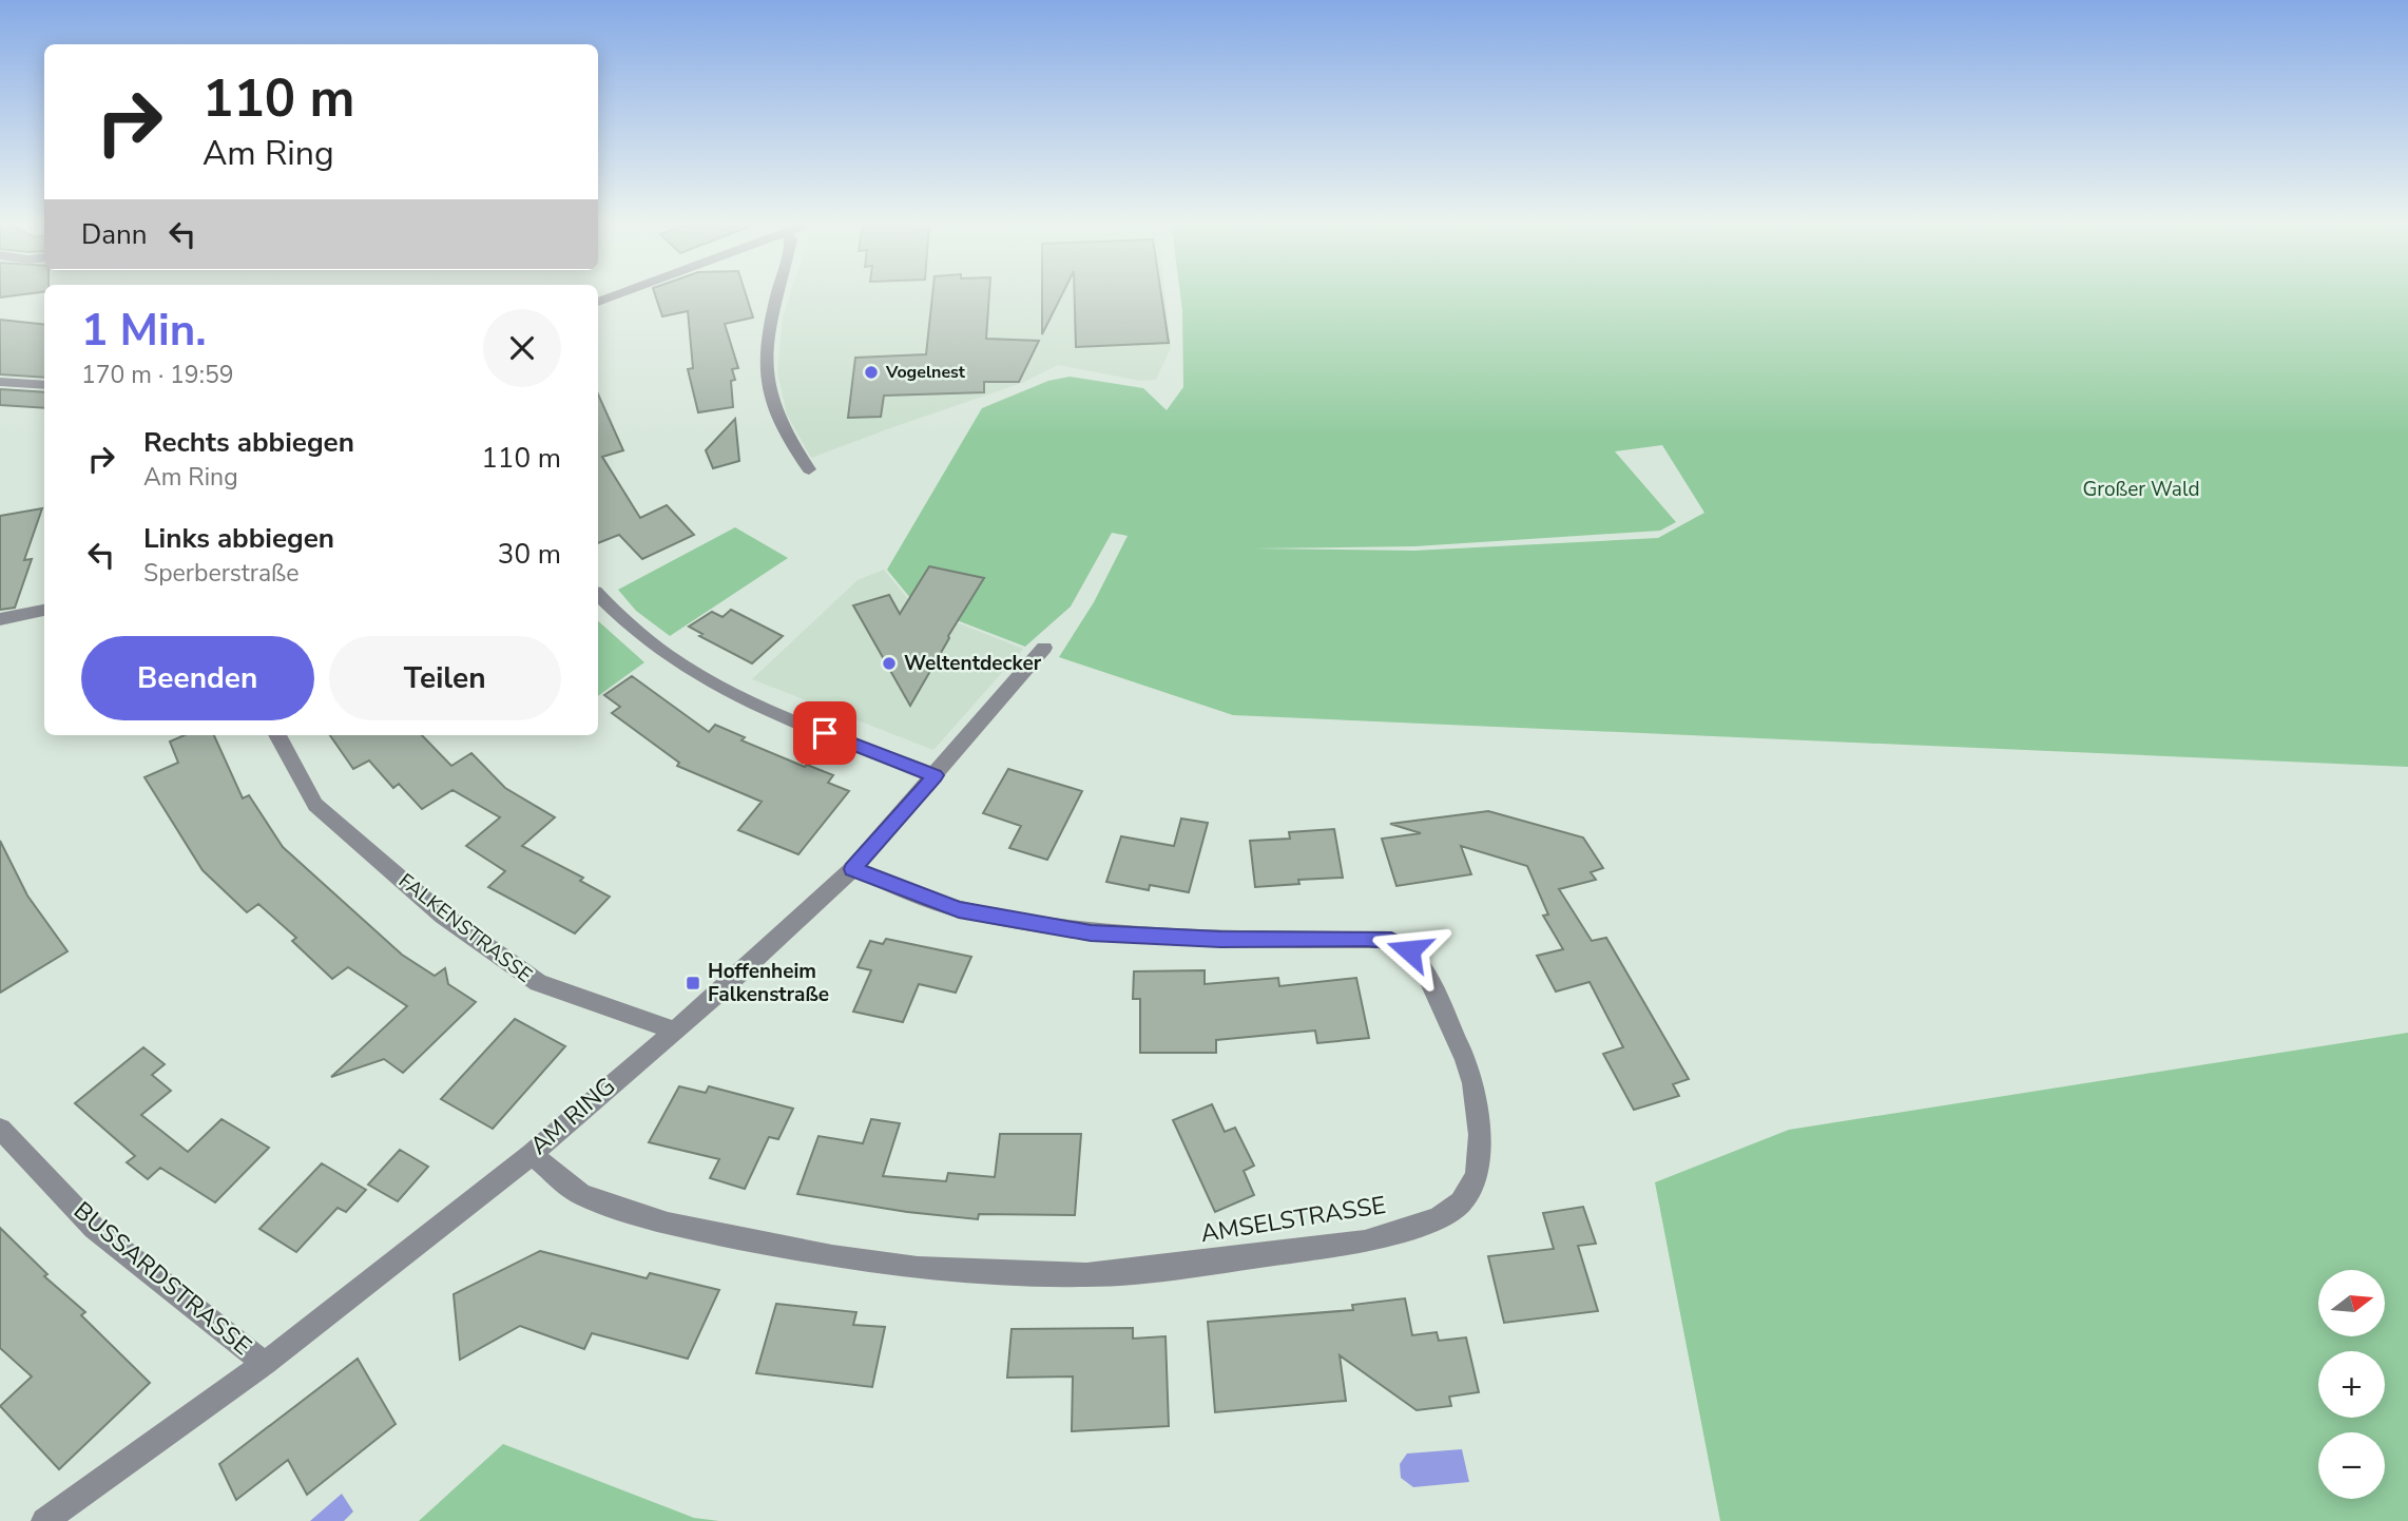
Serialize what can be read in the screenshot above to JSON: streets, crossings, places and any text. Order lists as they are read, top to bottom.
{
  "streets": {
    "street": [
      "FALKENSTRASSE",
      "AM RING",
      "AMSELSTRASSE",
      "BUSSARDSTRASSE"
    ]
  },
  "crossings": [
    ["FALKENSTRASSE", "AM RING"],
    ["AM RING", "AMSELSTRASSE"],
    ["AM RING", "BUSSARDSTRASSE"]
  ],
  "parks": ["Großer Wald"],
  "places": {
    "other": ["Vogelnest", "Weltentdecker"],
    "transit": ["Hoffenheim Falkenstraße"]
  },
  "north": "right",
  "page": {
    "turn": ["110 m", "Am Ring"],
    "then": "Dann",
    "heading": ["1 Min.", "170 m · 19:59"],
    "list": [
      {
        "name": "Rechts abbiegen",
        "note": "Am Ring",
        "value": "110 m"
      },
      {
        "name": "Links abbiegen",
        "note": "Sperberstraße",
        "value": "30 m"
      }
    ],
    "buttons": ["Beenden", "Teilen"],
    "map_buttons": ["+", "−"]
  }
}
